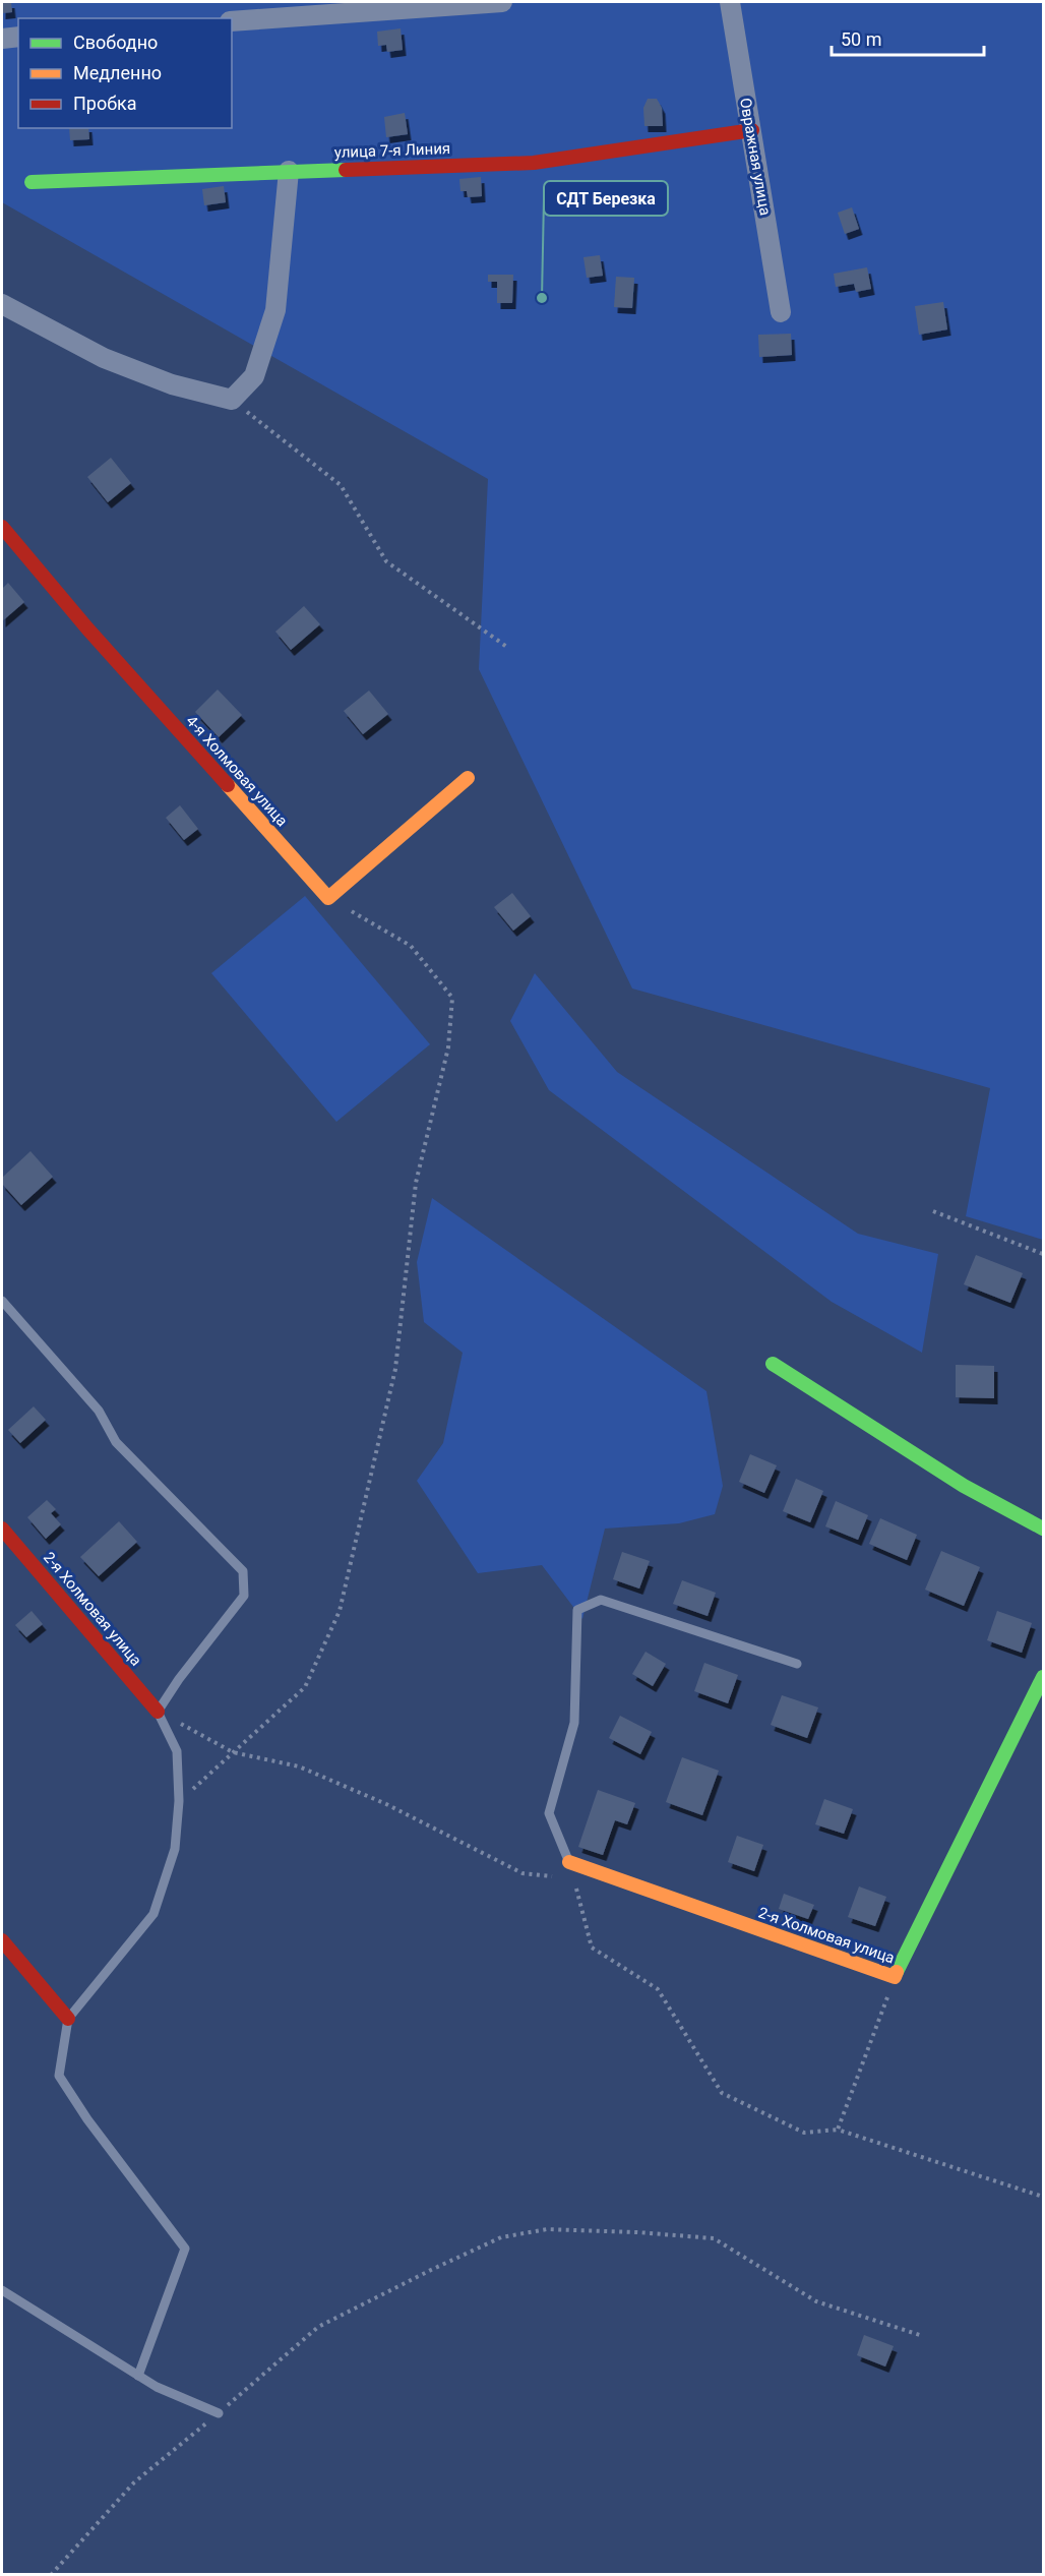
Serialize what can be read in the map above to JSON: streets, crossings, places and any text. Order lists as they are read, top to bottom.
{
  "streets": {
    "street": [
      "улица 7-я Линия",
      "Овражная улица",
      "4-я Холмовая улица",
      "2-я Холмовая улица"
    ]
  },
  "crossings": [
    ["улица 7-я Линия", "Овражная улица"]
  ],
  "places": ["СДТ Березка"],
  "legend": ["Свободно", "Медленно", "Пробка"],
  "scale_bar": "50 m"
}
